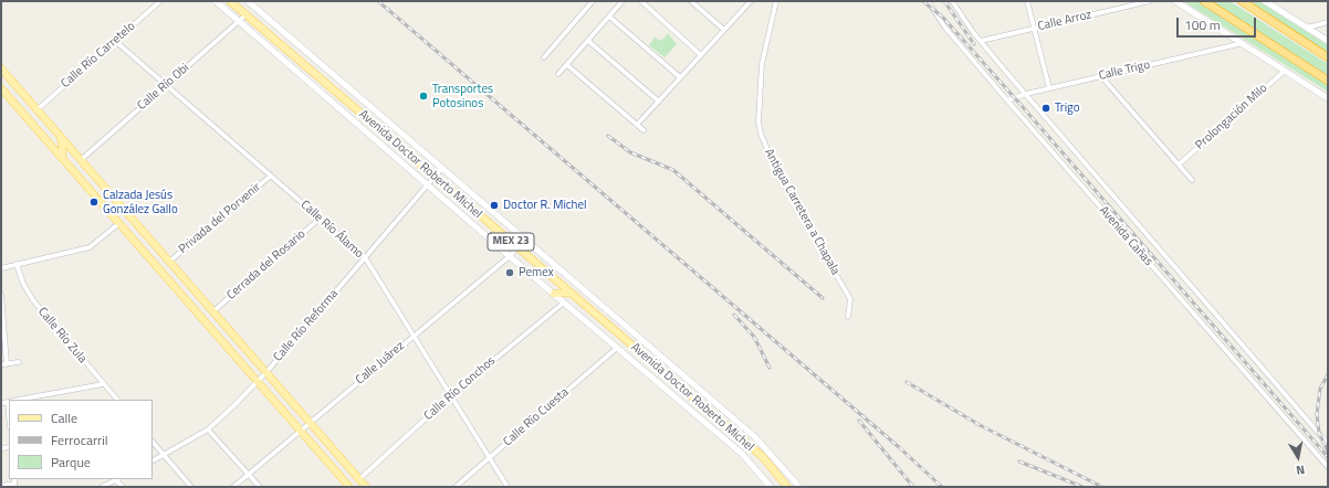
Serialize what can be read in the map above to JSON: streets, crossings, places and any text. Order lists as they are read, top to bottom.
{
  "streets": {
    "main road": ["Avenida Doctor Roberto Michel", "MEX 23"],
    "street": [
      "Calle Arroz",
      "Calle Río Carretelo",
      "Calle Trigo",
      "Calle Río Obi",
      "Prolongación Milo",
      "Antigua Carretera a Chapala",
      "Privada del Porvenir",
      "Calle Río Álamo",
      "Avenida Cañas",
      "Cerrada del Rosario",
      "Calle Río Reforma",
      "Calle Río Zula",
      "Calle Juárez",
      "Calle Río Conchos",
      "Calle Río Cuesta"
    ]
  },
  "crossings": [
    ["Calle Arroz", "Avenida Cañas"],
    ["Calle Río Carretelo", "Calle Río Álamo"],
    ["Calle Trigo", "Avenida Cañas"],
    ["Calle Río Obi", "Avenida Doctor Roberto Michel"],
    ["Calle Río Obi", "Calle Río Álamo"],
    ["Avenida Doctor Roberto Michel", "Calle Río Reforma"],
    ["Avenida Doctor Roberto Michel", "Calle Juárez"],
    ["Avenida Doctor Roberto Michel", "Calle Río Conchos"],
    ["Avenida Doctor Roberto Michel", "Calle Río Cuesta"],
    ["Privada del Porvenir", "Calle Río Álamo"],
    ["Calle Río Álamo", "Cerrada del Rosario"],
    ["Calle Río Álamo", "Calle Río Reforma"],
    ["Calle Río Álamo", "Calle Juárez"],
    ["Calle Río Álamo", "Calle Río Conchos"],
    ["Calle Río Álamo", "Calle Río Cuesta"]
  ],
  "places": [
    "Transportes Potosinos",
    "Trigo",
    "Calzada Jesús González Gallo",
    "Doctor R. Michel",
    "Pemex"
  ],
  "legend": ["Calle", "Ferrocarril", "Parque"],
  "scale_bar": "100 m",
  "north": "bottom"
}
